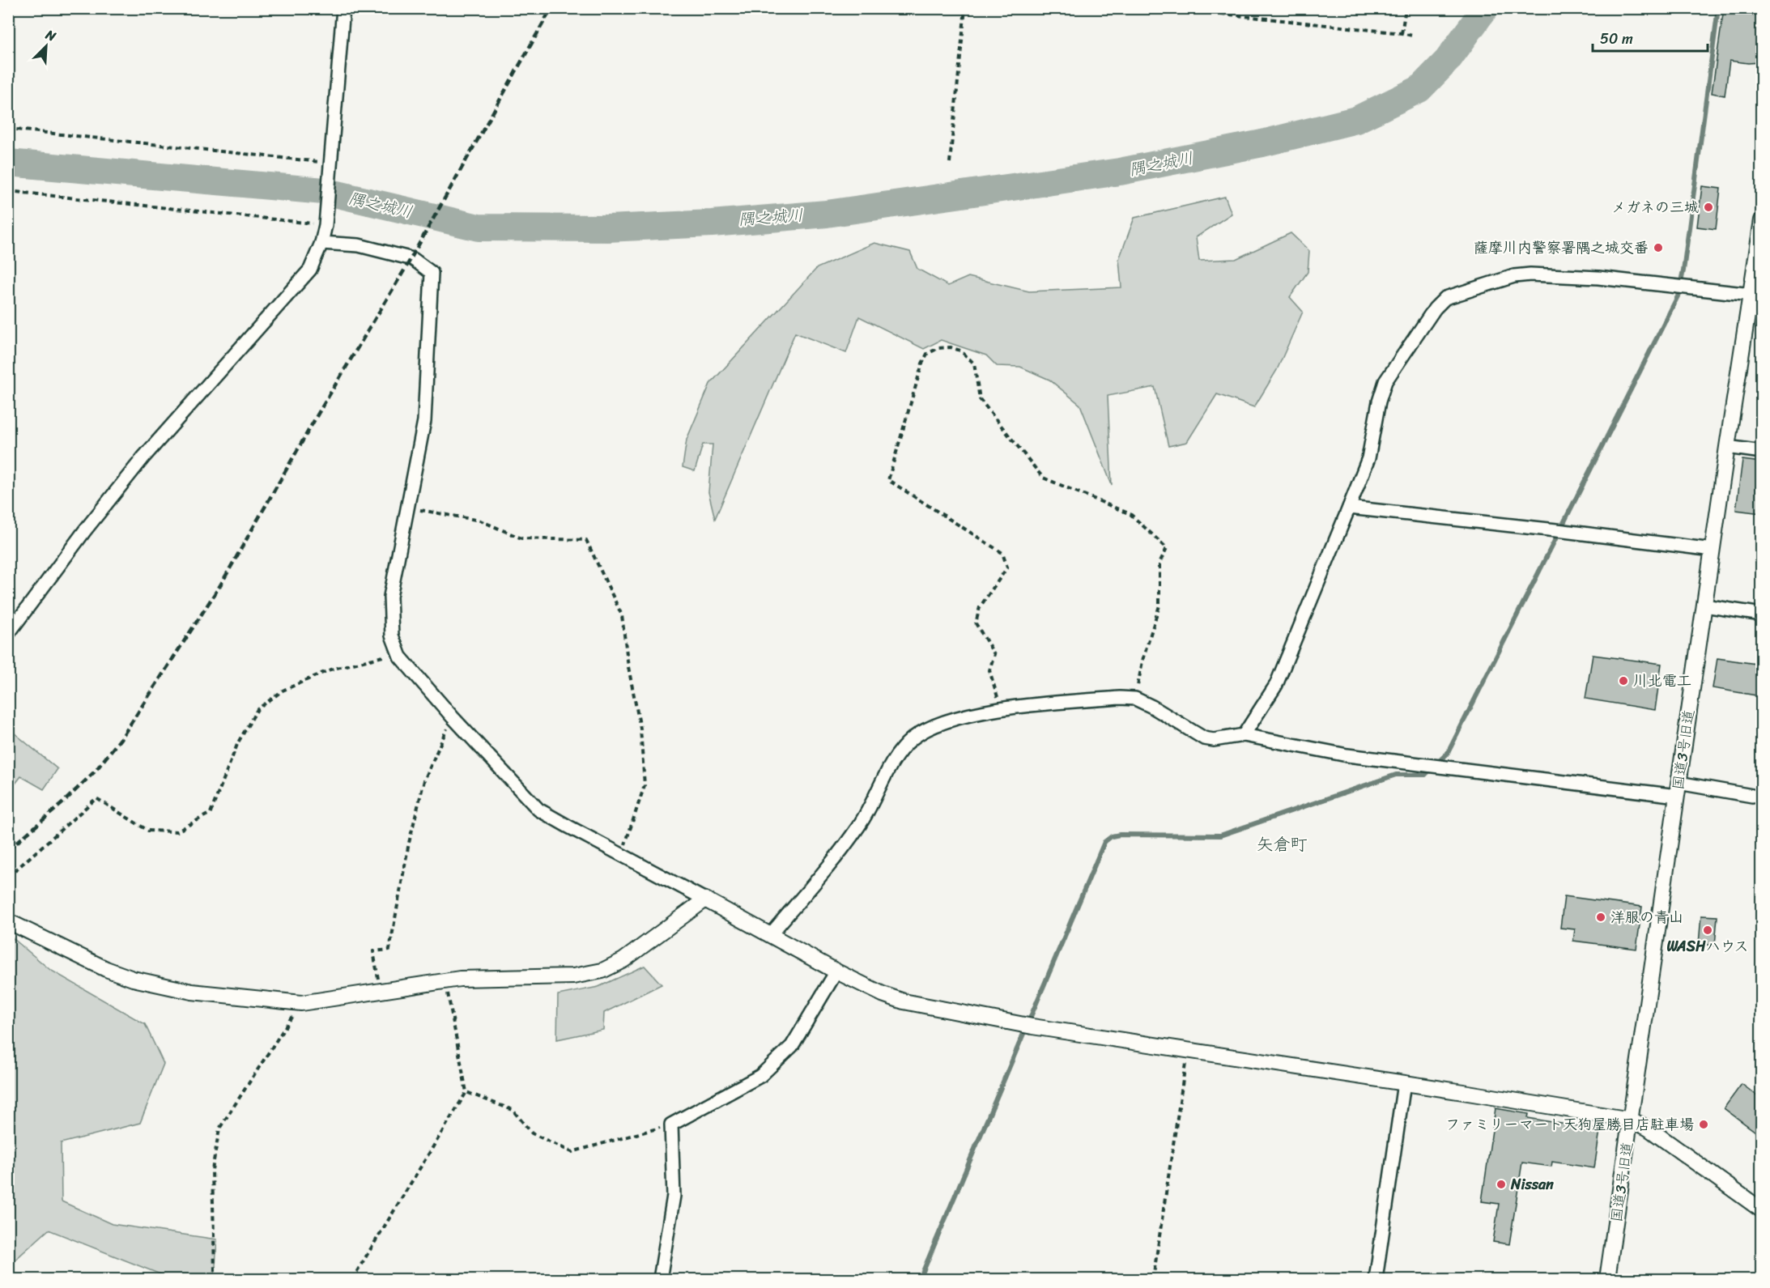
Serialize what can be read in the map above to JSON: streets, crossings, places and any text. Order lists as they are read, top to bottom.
{
  "streets": {
    "street": ["国道3号旧道"]
  },
  "districts": ["矢倉町"],
  "water": ["隅之城川"],
  "places": [
    "メガネの三城",
    "薩摩川内警察署隅之城交番",
    "川北電工",
    "洋服の青山",
    "WASHハウス",
    "ファミリーマート天狗屋勝目店駐車場",
    "Nissan"
  ],
  "scale_bar": "50 m",
  "north": "top right"
}
